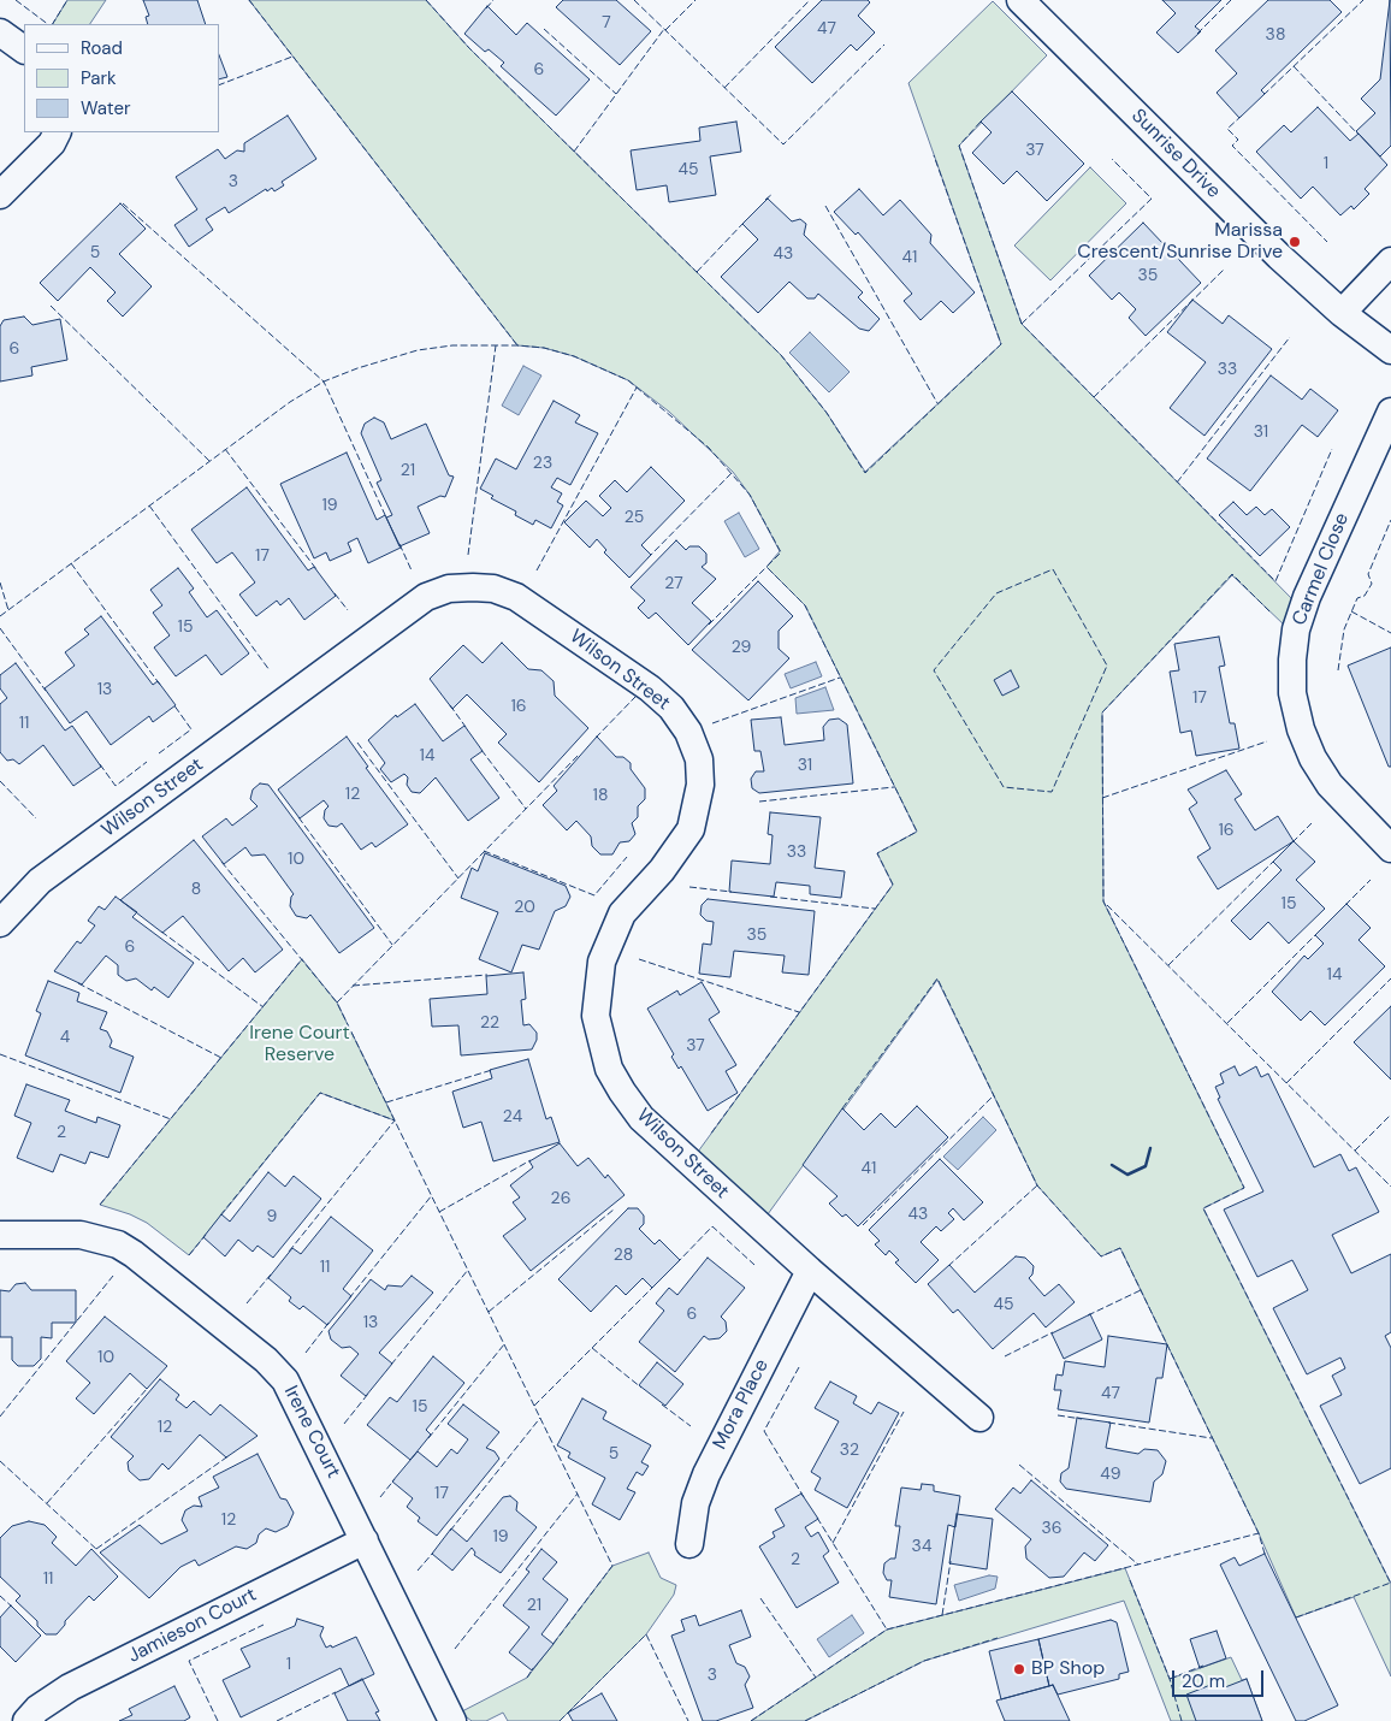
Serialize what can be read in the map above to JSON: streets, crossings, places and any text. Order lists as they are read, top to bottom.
{
  "streets": {
    "street": [
      "Sunrise Drive",
      "Carmel Close",
      "Wilson Street",
      "Mora Place",
      "Irene Court",
      "Jamieson Court"
    ]
  },
  "crossings": [
    ["Wilson Street", "Mora Place"],
    ["Irene Court", "Jamieson Court"]
  ],
  "parks": ["Irene Court Reserve"],
  "places": ["Marissa Crescent/Sunrise Drive", "BP Shop"],
  "house_numbers": [
    "7",
    "47",
    "38",
    "6",
    "37",
    "1",
    "45",
    "3",
    "5",
    "43",
    "41",
    "35",
    "6",
    "33",
    "31",
    "23",
    "21",
    "19",
    "25",
    "17",
    "27",
    "15",
    "29",
    "13",
    "17",
    "16",
    "11",
    "14",
    "31",
    "12",
    "18",
    "16",
    "33",
    "10",
    "8",
    "15",
    "20",
    "35",
    "6",
    "14",
    "22",
    "4",
    "37",
    "24",
    "2",
    "41",
    "26",
    "43",
    "9",
    "28",
    "11",
    "45",
    "6",
    "13",
    "10",
    "47",
    "15",
    "12",
    "32",
    "5",
    "49",
    "17",
    "12",
    "36",
    "19",
    "34",
    "2",
    "11",
    "21",
    "1",
    "3"
  ],
  "legend": ["Road", "Park", "Water"],
  "scale_bar": "20 m"
}
